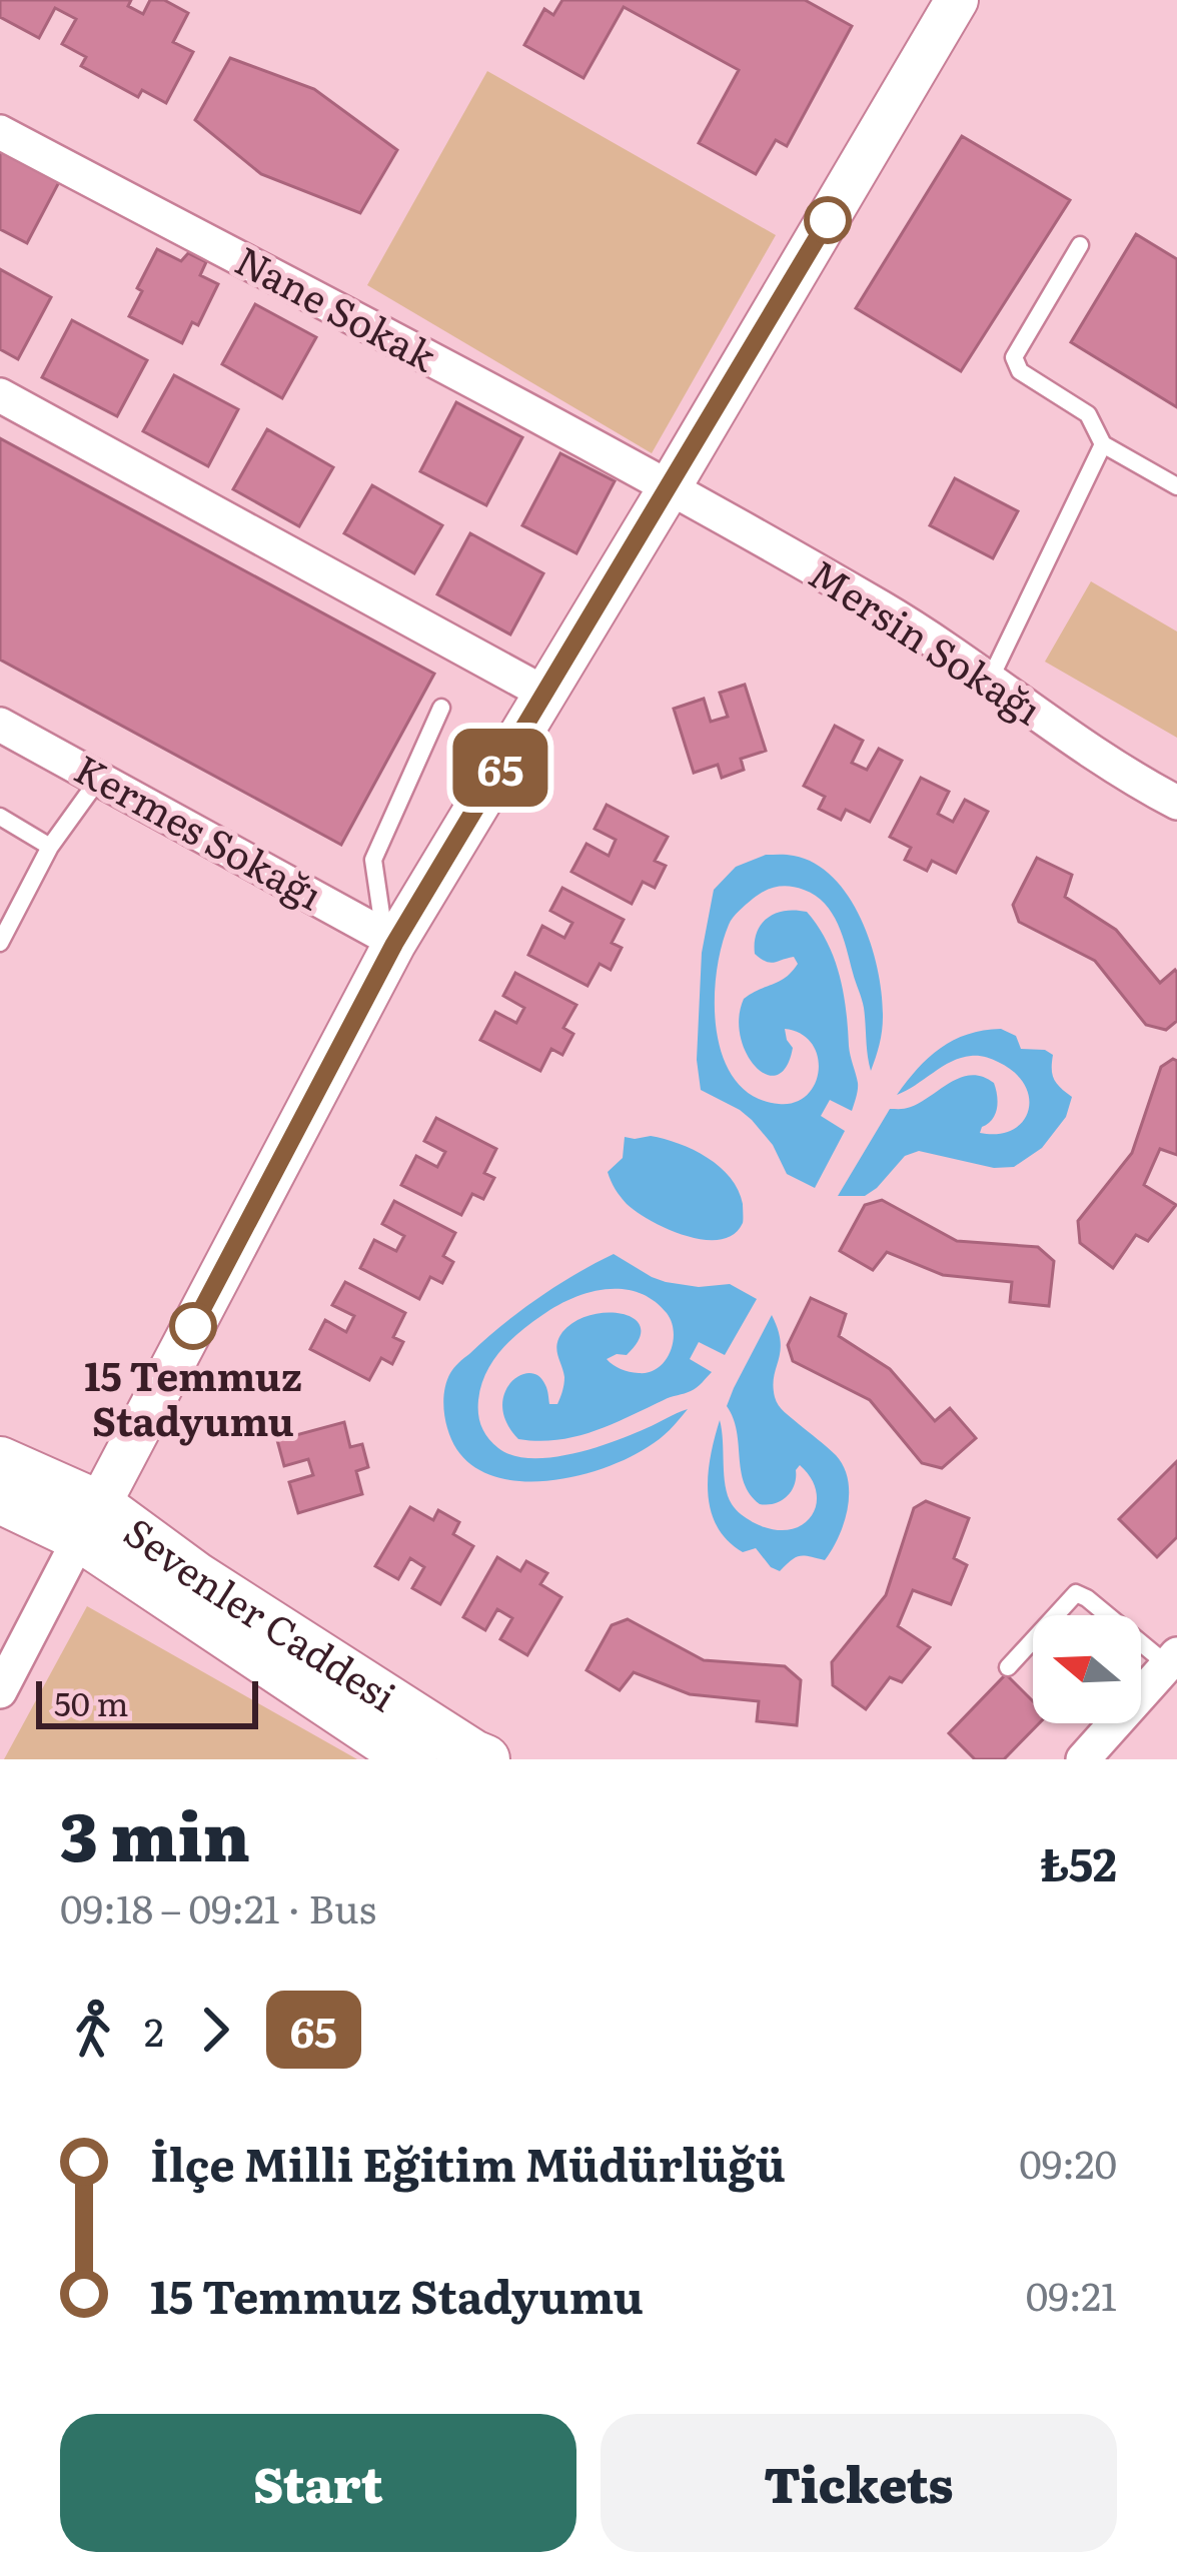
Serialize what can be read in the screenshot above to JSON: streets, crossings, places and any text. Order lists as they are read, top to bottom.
{
  "streets": {
    "main road": ["Sevenler Caddesi"],
    "street": ["Nane Sokak", "Mersin Sokağı", "Kermes Sokağı"]
  },
  "crossings": [
    ["Nane Sokak", "Mersin Sokağı"]
  ],
  "places": ["15 Temmuz Stadyumu"],
  "lines": ["bus line 65"],
  "scale_bar": "50 m",
  "north": "left",
  "page": {
    "on_map": "65",
    "scale": "50 m",
    "heading": ["3 min", "09:18 – 09:21 · Bus", "₺52"],
    "legs": ["2", "65"],
    "list": [
      {
        "name": "İlçe Milli Eğitim Müdürlüğü",
        "value": "09:20"
      },
      {
        "name": "15 Temmuz Stadyumu",
        "value": "09:21"
      }
    ],
    "buttons": ["Start", "Tickets"]
  }
}
